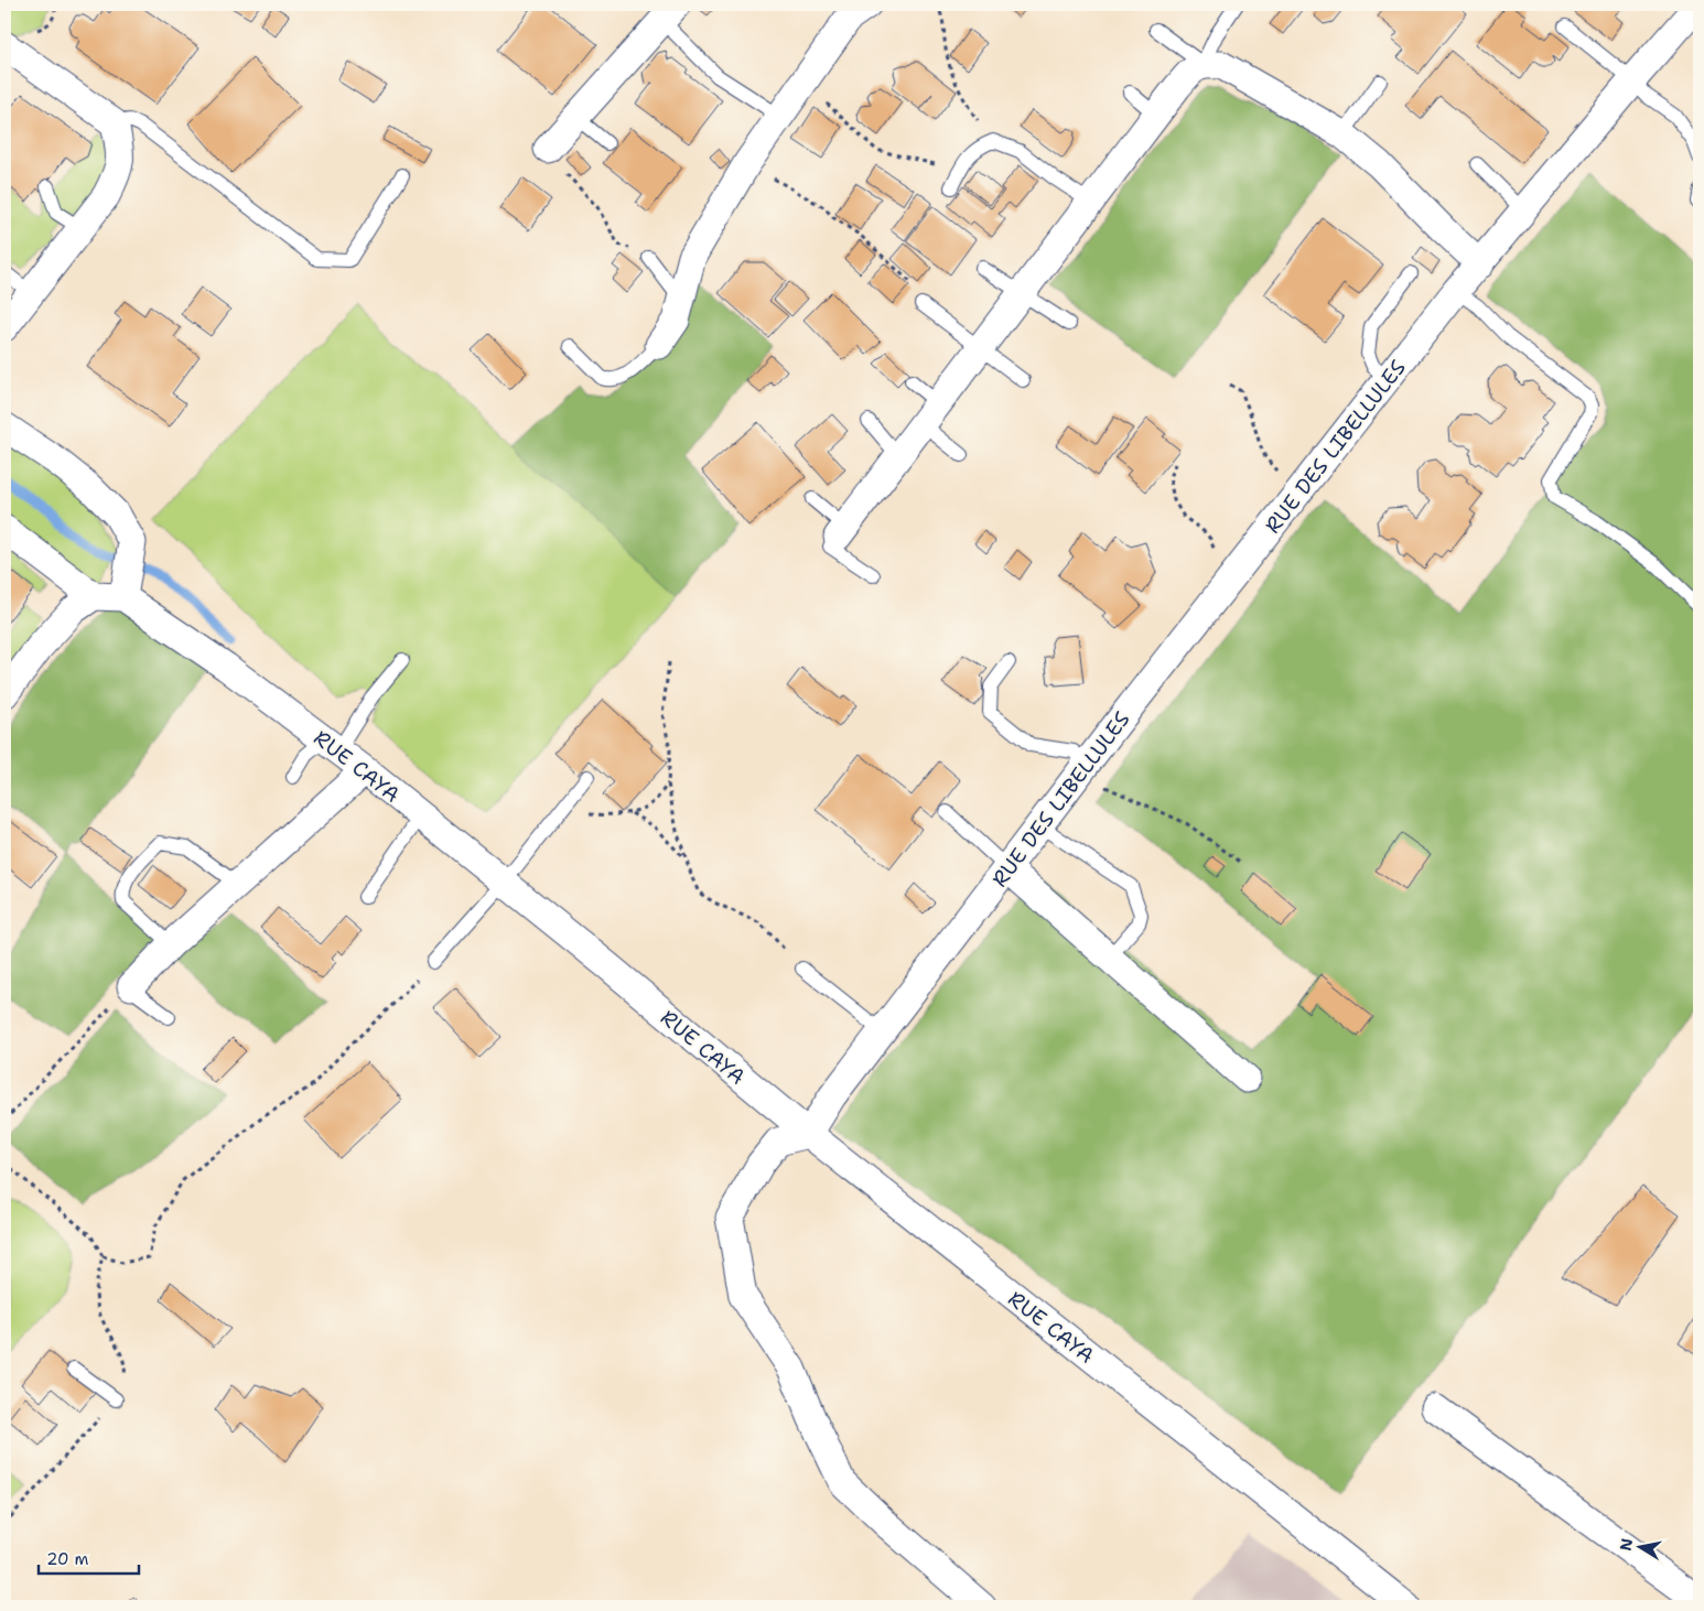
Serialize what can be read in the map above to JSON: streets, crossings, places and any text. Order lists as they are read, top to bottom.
{
  "streets": {
    "street": ["RUE DES LIBELLULES", "RUE CAYA"]
  },
  "crossings": [
    ["RUE DES LIBELLULES", "RUE CAYA"]
  ],
  "scale_bar": "20 m",
  "north": "left"
}
